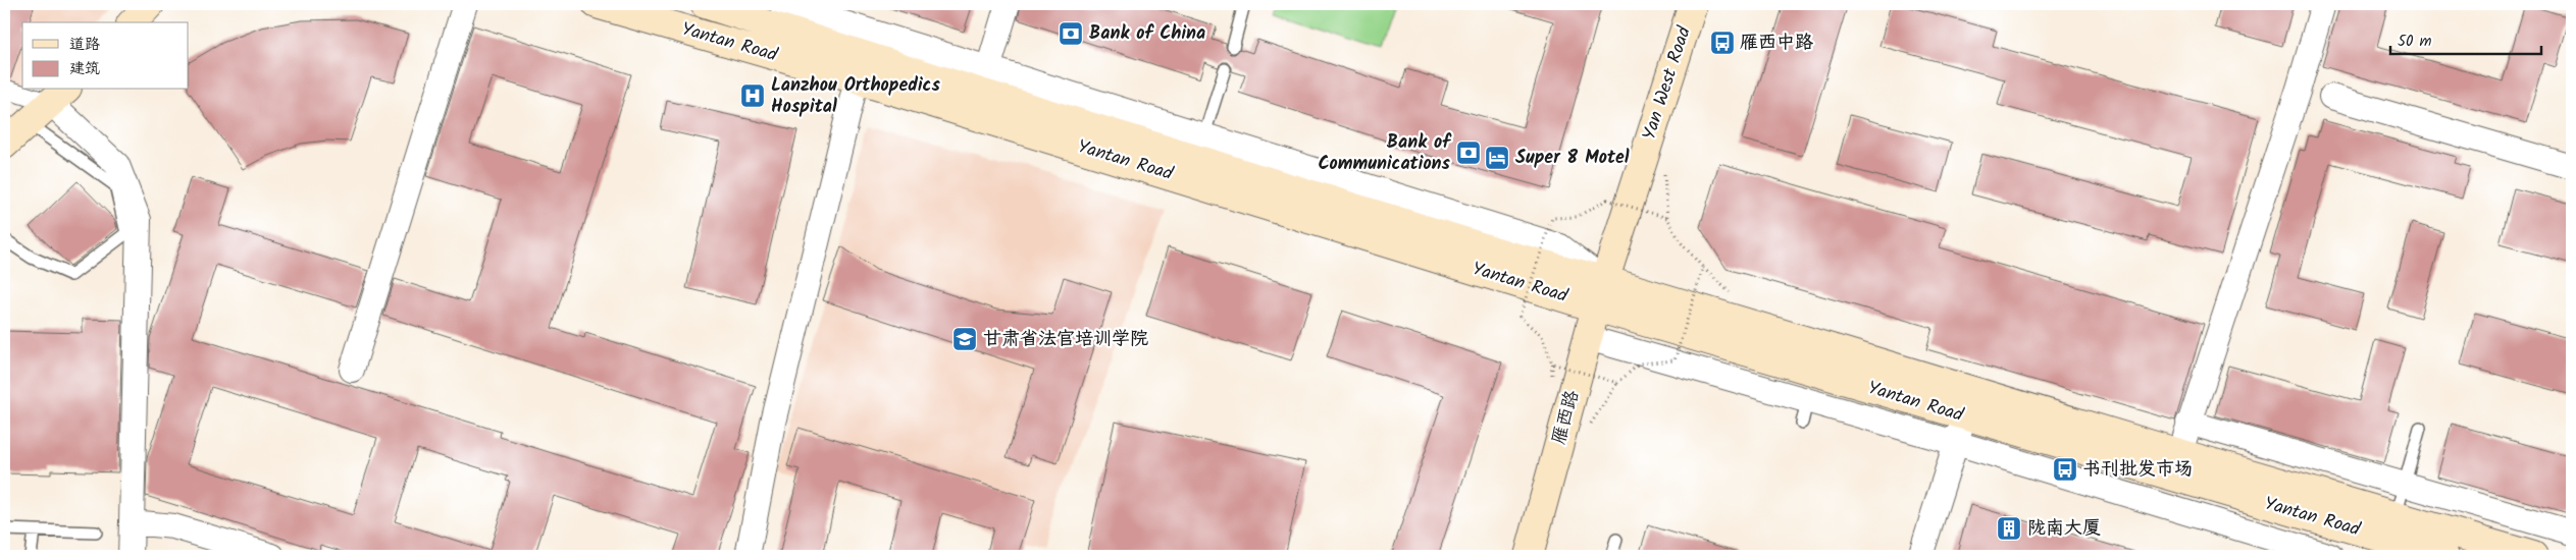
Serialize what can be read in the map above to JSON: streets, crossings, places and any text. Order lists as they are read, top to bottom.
{
  "streets": {
    "main road": ["Yantan Road", "Yan West Road", "雁西路"]
  },
  "crossings": [
    ["Yantan Road", "Yan West Road"],
    ["Yantan Road", "雁西路"],
    ["Yan West Road", "雁西路"]
  ],
  "places": {
    "bank": ["Bank of China", "Bank of Communications"],
    "bus stop": ["雁西中路", "书刊批发市场"],
    "hospital": ["Lanzhou Orthopedics Hospital"],
    "hotel": ["Super 8 Motel"],
    "school or university": ["甘肃省法官培训学院"],
    "building": ["陇南大厦"]
  },
  "legend": ["道路", "建筑"],
  "scale_bar": "50 m"
}
